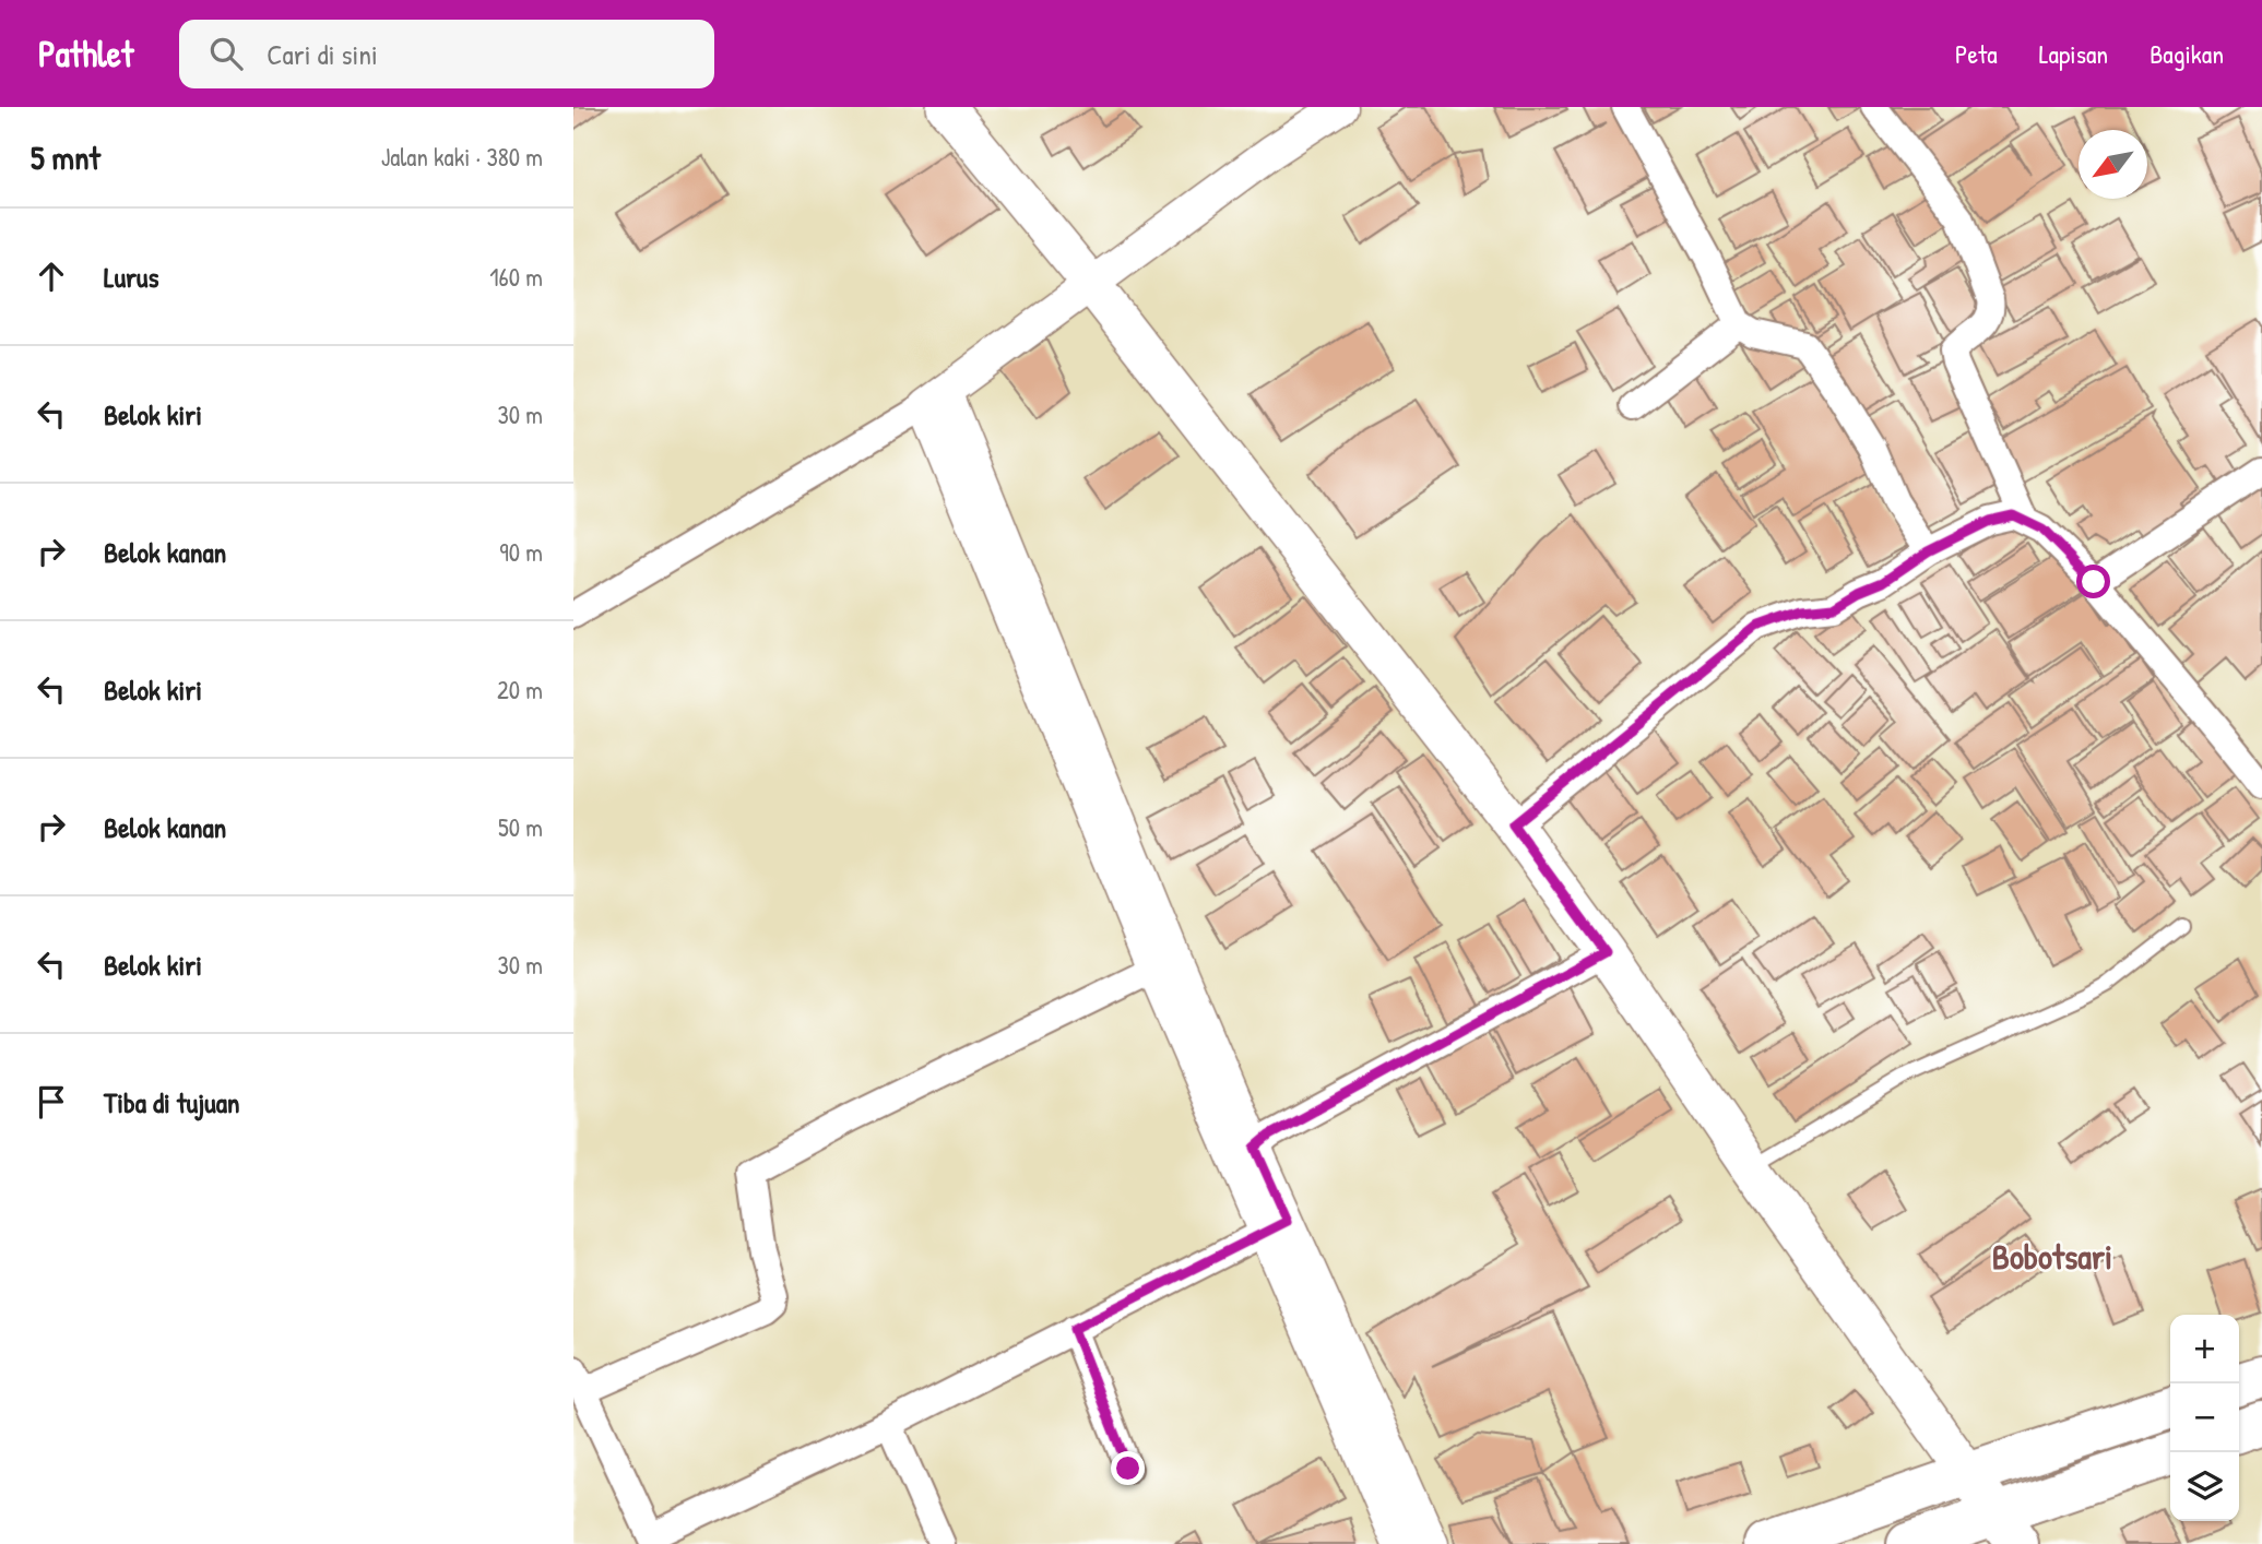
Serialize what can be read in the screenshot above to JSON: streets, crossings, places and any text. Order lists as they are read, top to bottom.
{
  "districts": ["Bobotsari"],
  "north": "bottom left",
  "page": {
    "header": "Pathlet",
    "search": "Cari di sini",
    "nav": ["Peta", "Lapisan", "Bagikan"],
    "heading": ["5 mnt", "Jalan kaki · 380 m"],
    "list": [
      ["Lurus", "160 m"],
      ["Belok kiri", "30 m"],
      ["Belok kanan", "90 m"],
      ["Belok kiri", "20 m"],
      ["Belok kanan", "50 m"],
      ["Belok kiri", "30 m"],
      "Tiba di tujuan"
    ],
    "map_buttons": ["+", "−"]
  }
}
